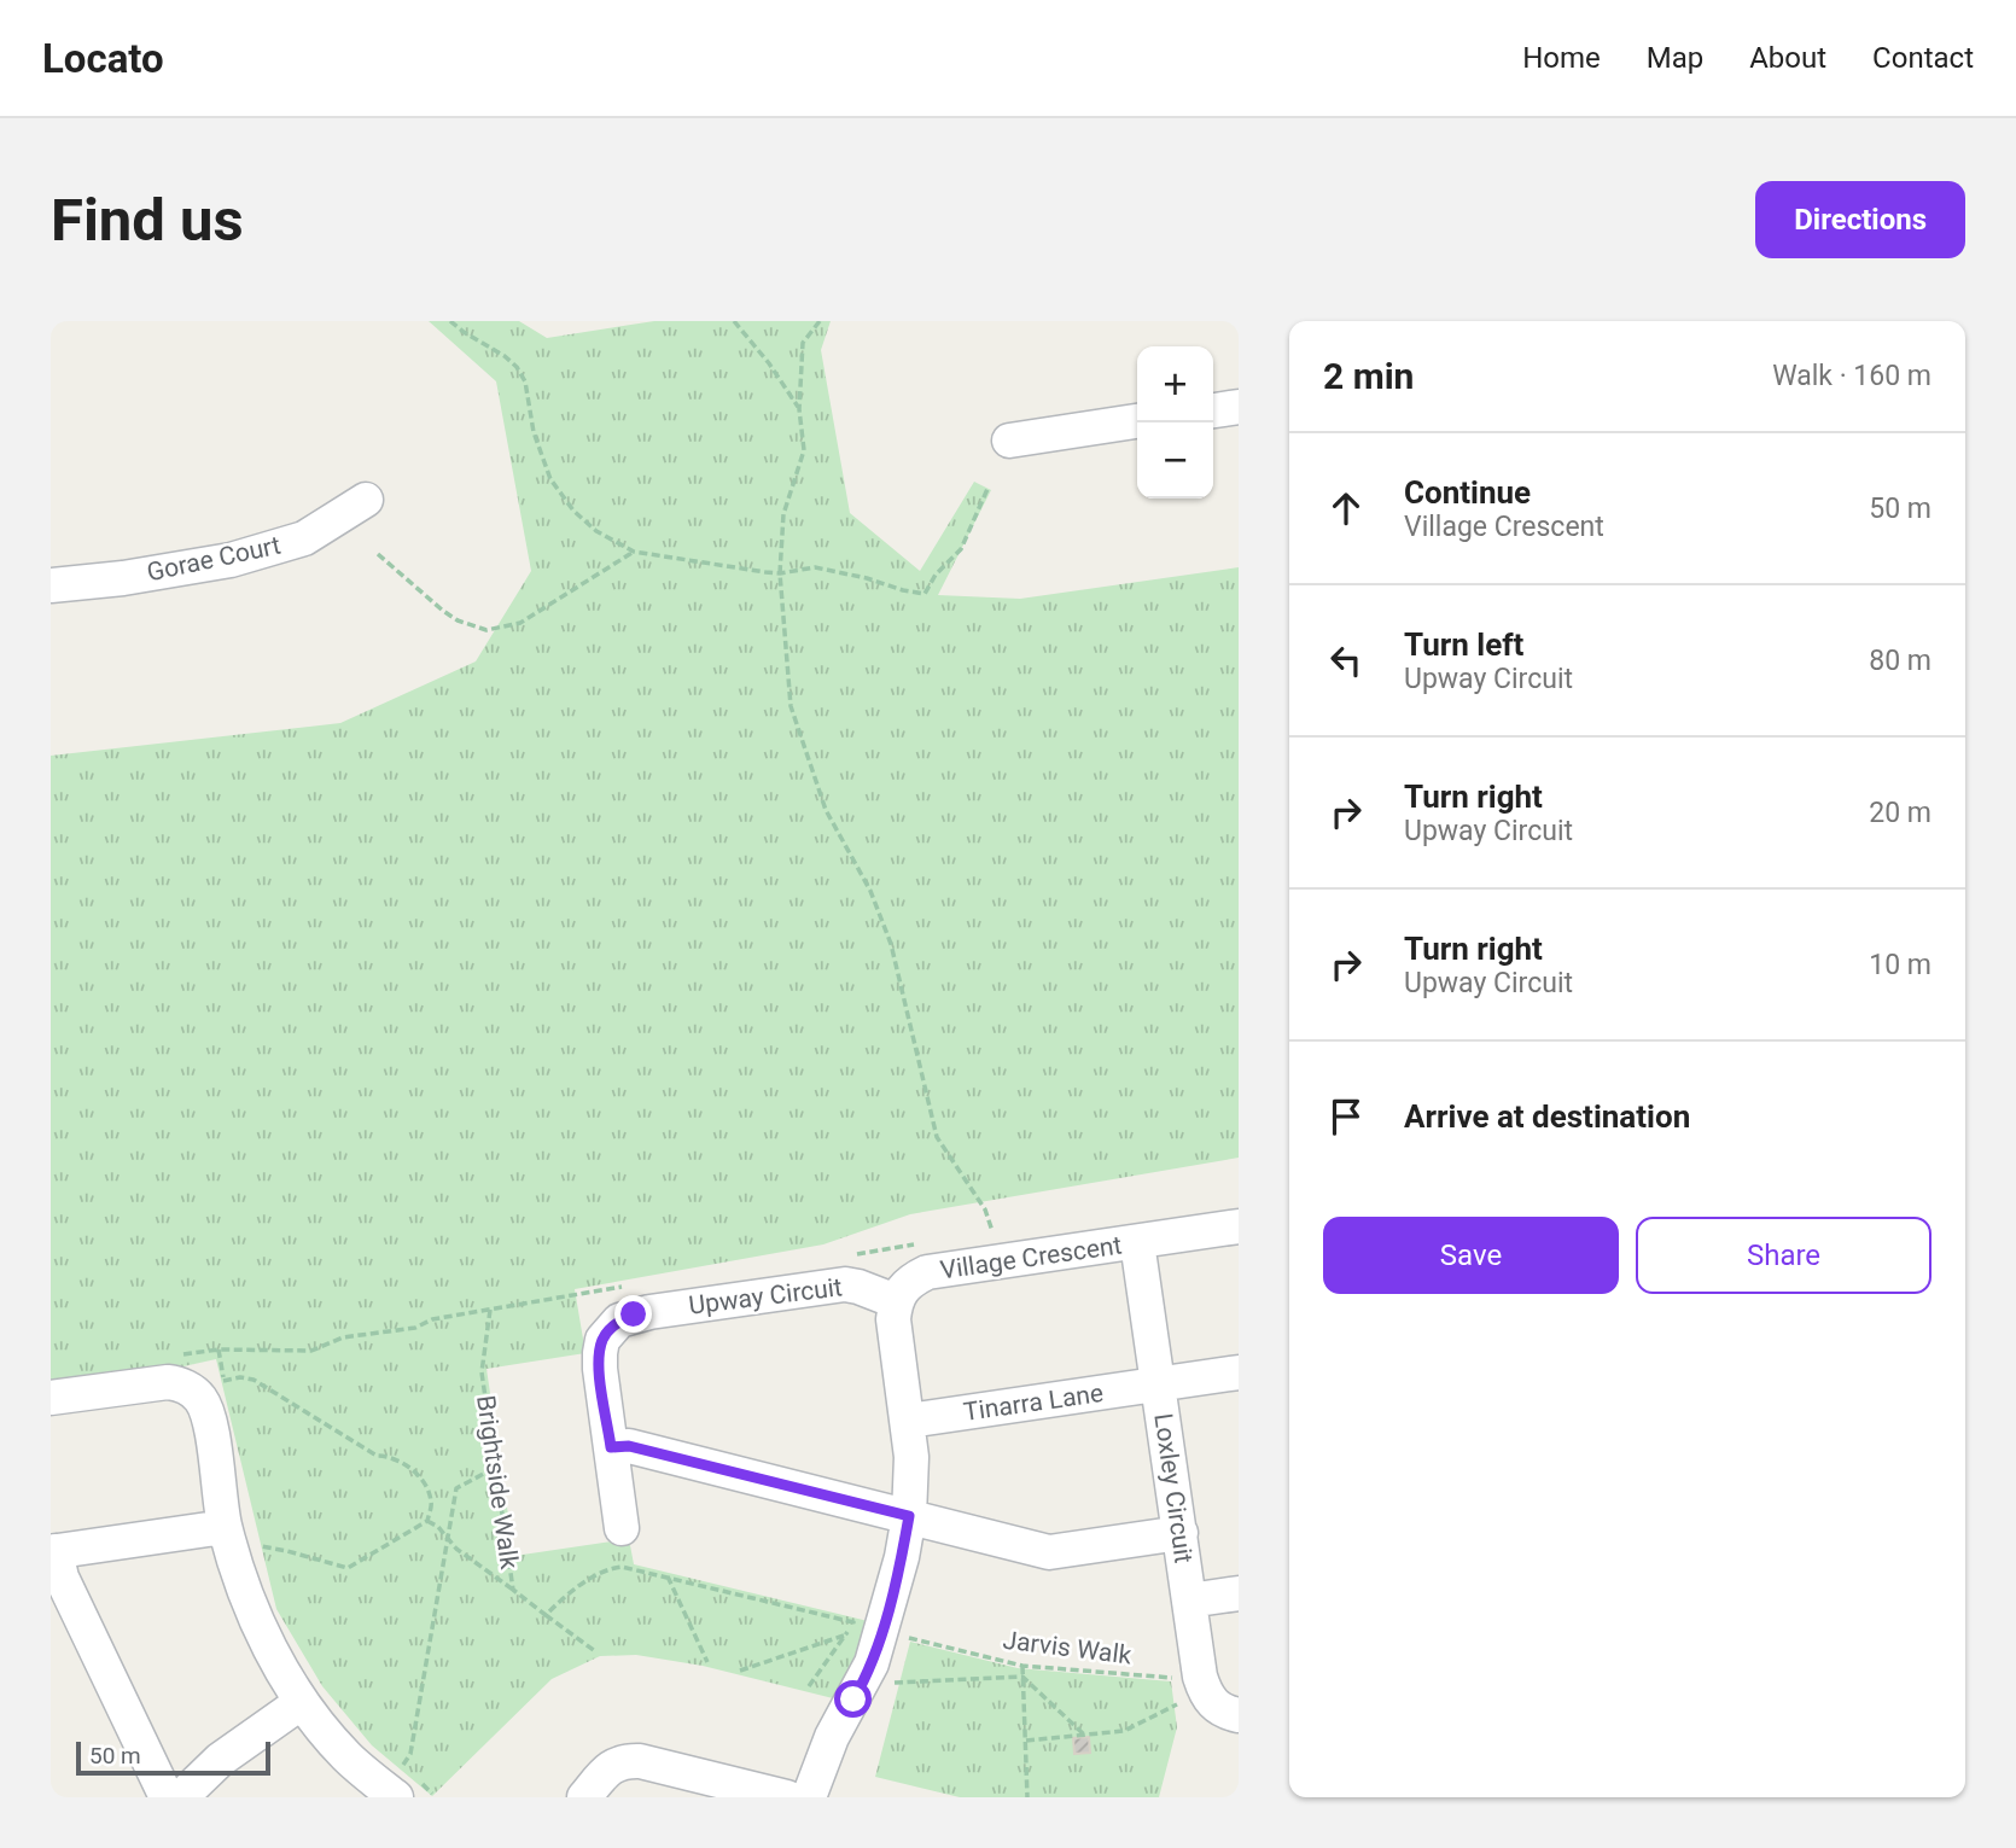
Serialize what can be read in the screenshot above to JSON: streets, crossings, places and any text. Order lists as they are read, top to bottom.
{
  "streets": {
    "street": [
      "Gorae Court",
      "Village Crescent",
      "Upway Circuit",
      "Tinarra Lane",
      "Loxley Circuit"
    ],
    "path": ["Brightside Walk", "Jarvis Walk"]
  },
  "crossings": [
    ["Village Crescent", "Upway Circuit"],
    ["Village Crescent", "Loxley Circuit"],
    ["Tinarra Lane", "Loxley Circuit"]
  ],
  "scale_bar": "50 m",
  "page": {
    "header": "Locato",
    "nav": [
      "Home",
      "Map",
      "About",
      "Contact"
    ],
    "buttons": [
      "Directions",
      ["Save", "Share"]
    ],
    "title": "Find us",
    "heading": ["2 min", "Walk · 160 m"],
    "map_buttons": ["+", "−"],
    "list": [
      ["Continue", "Village Crescent", "50 m"],
      ["Turn left", "Upway Circuit", "80 m"],
      ["Turn right", "Upway Circuit", "20 m"],
      ["Turn right", "Upway Circuit", "10 m"],
      "Arrive at destination"
    ],
    "scale": "50 m"
  }
}
